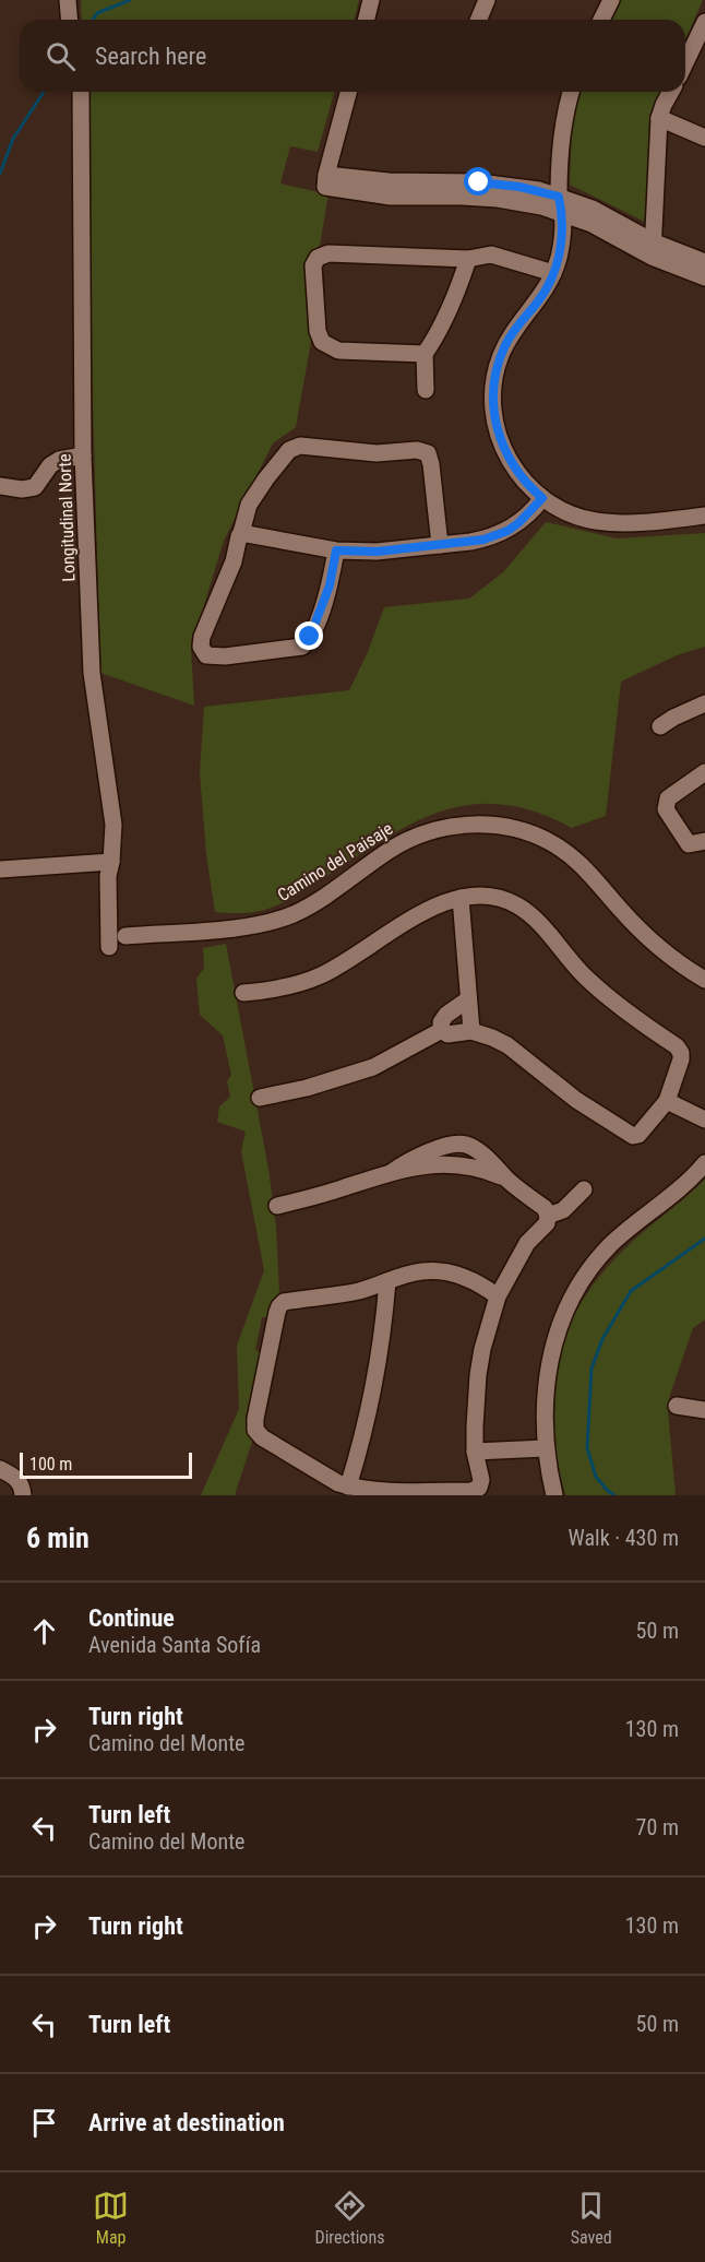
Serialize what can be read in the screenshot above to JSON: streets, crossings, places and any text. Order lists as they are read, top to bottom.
{
  "streets": {
    "street": ["Longitudinal Norte", "Camino del Paisaje"]
  },
  "scale_bar": "100 m",
  "page": {
    "search": "Search here",
    "scale": "100 m",
    "heading": ["6 min", "Walk · 430 m"],
    "list": [
      ["Continue", "Avenida Santa Sofía", "50 m"],
      ["Turn right", "Camino del Monte", "130 m"],
      ["Turn left", "Camino del Monte", "70 m"],
      ["Turn right", "130 m"],
      ["Turn left", "50 m"],
      "Arrive at destination"
    ],
    "nav": ["Map", "Directions", "Saved"]
  }
}
